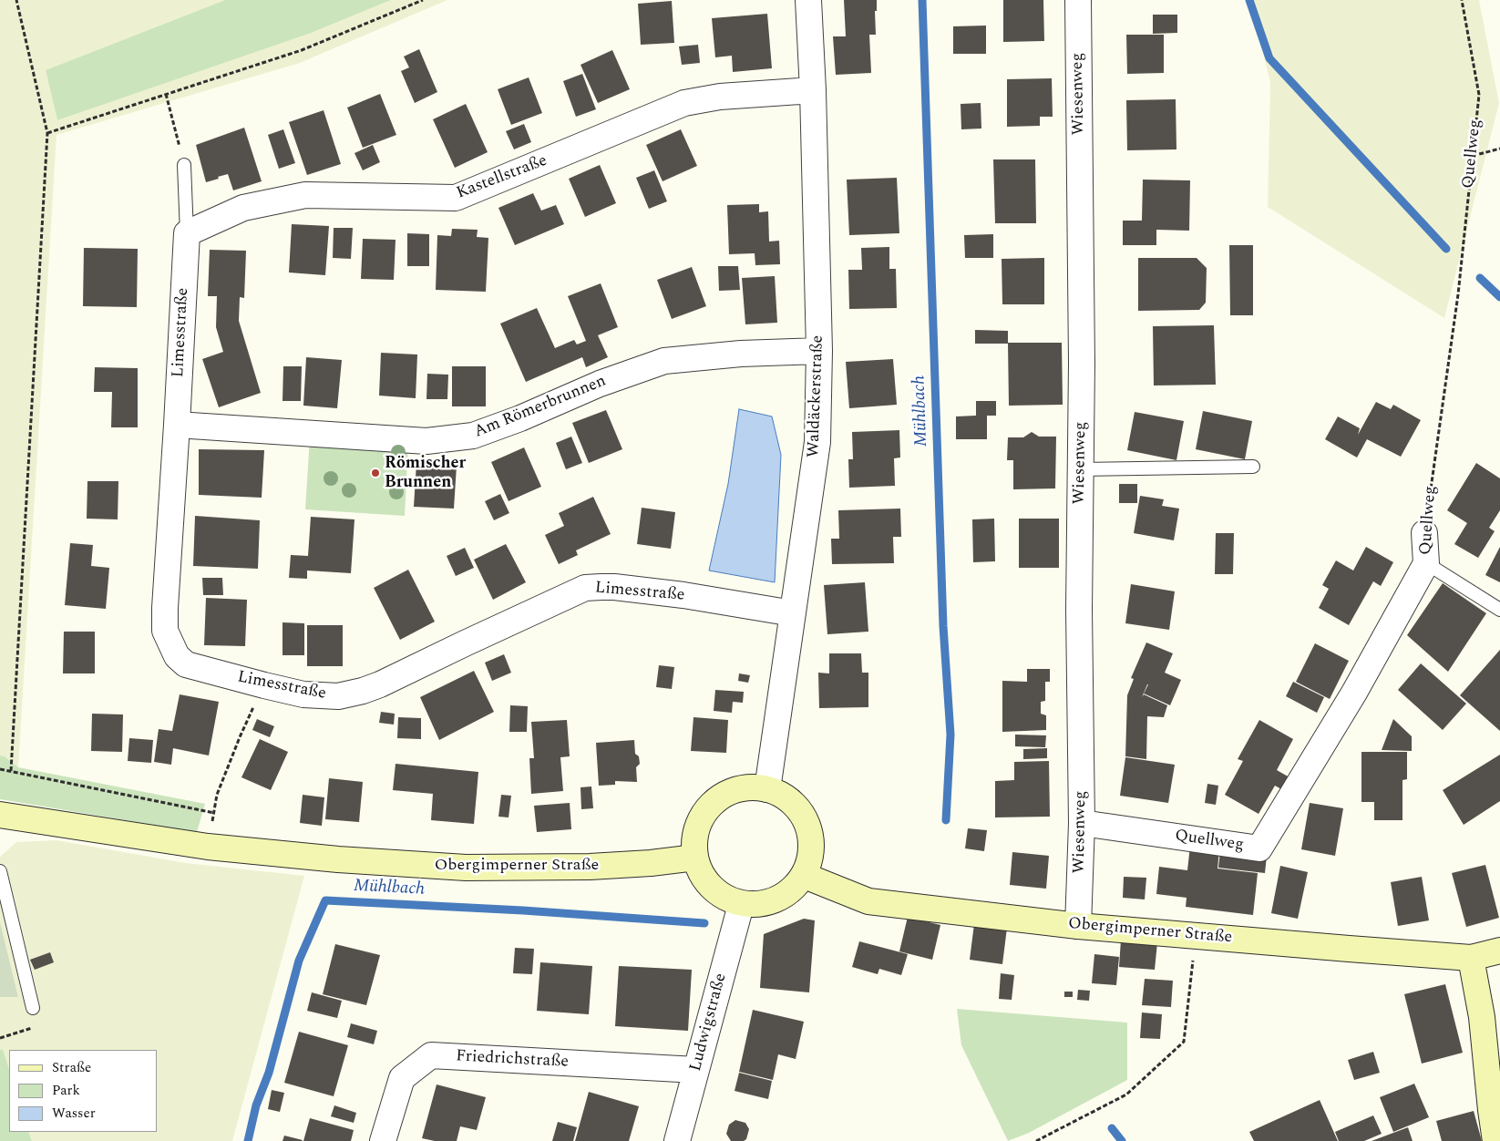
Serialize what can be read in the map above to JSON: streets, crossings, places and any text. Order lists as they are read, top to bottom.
{
  "streets": {
    "street": [
      "Wiesenweg",
      "Quellweg",
      "Kastellstraße",
      "Limesstraße",
      "Waldäckerstraße",
      "Am Römerbrunnen",
      "Obergimperner Straße",
      "Ludwigstraße",
      "Friedrichstraße"
    ]
  },
  "crossings": [
    ["Wiesenweg", "Quellweg"],
    ["Wiesenweg", "Obergimperner Straße"],
    ["Kastellstraße", "Limesstraße"],
    ["Kastellstraße", "Waldäckerstraße"],
    ["Limesstraße", "Waldäckerstraße"],
    ["Limesstraße", "Am Römerbrunnen"],
    ["Waldäckerstraße", "Am Römerbrunnen"],
    ["Waldäckerstraße", "Obergimperner Straße"],
    ["Waldäckerstraße", "Ludwigstraße"],
    ["Obergimperner Straße", "Ludwigstraße"],
    ["Ludwigstraße", "Friedrichstraße"]
  ],
  "water": ["Mühlbach"],
  "places": ["Römischer Brunnen"],
  "legend": ["Straße", "Park", "Wasser"]
}
